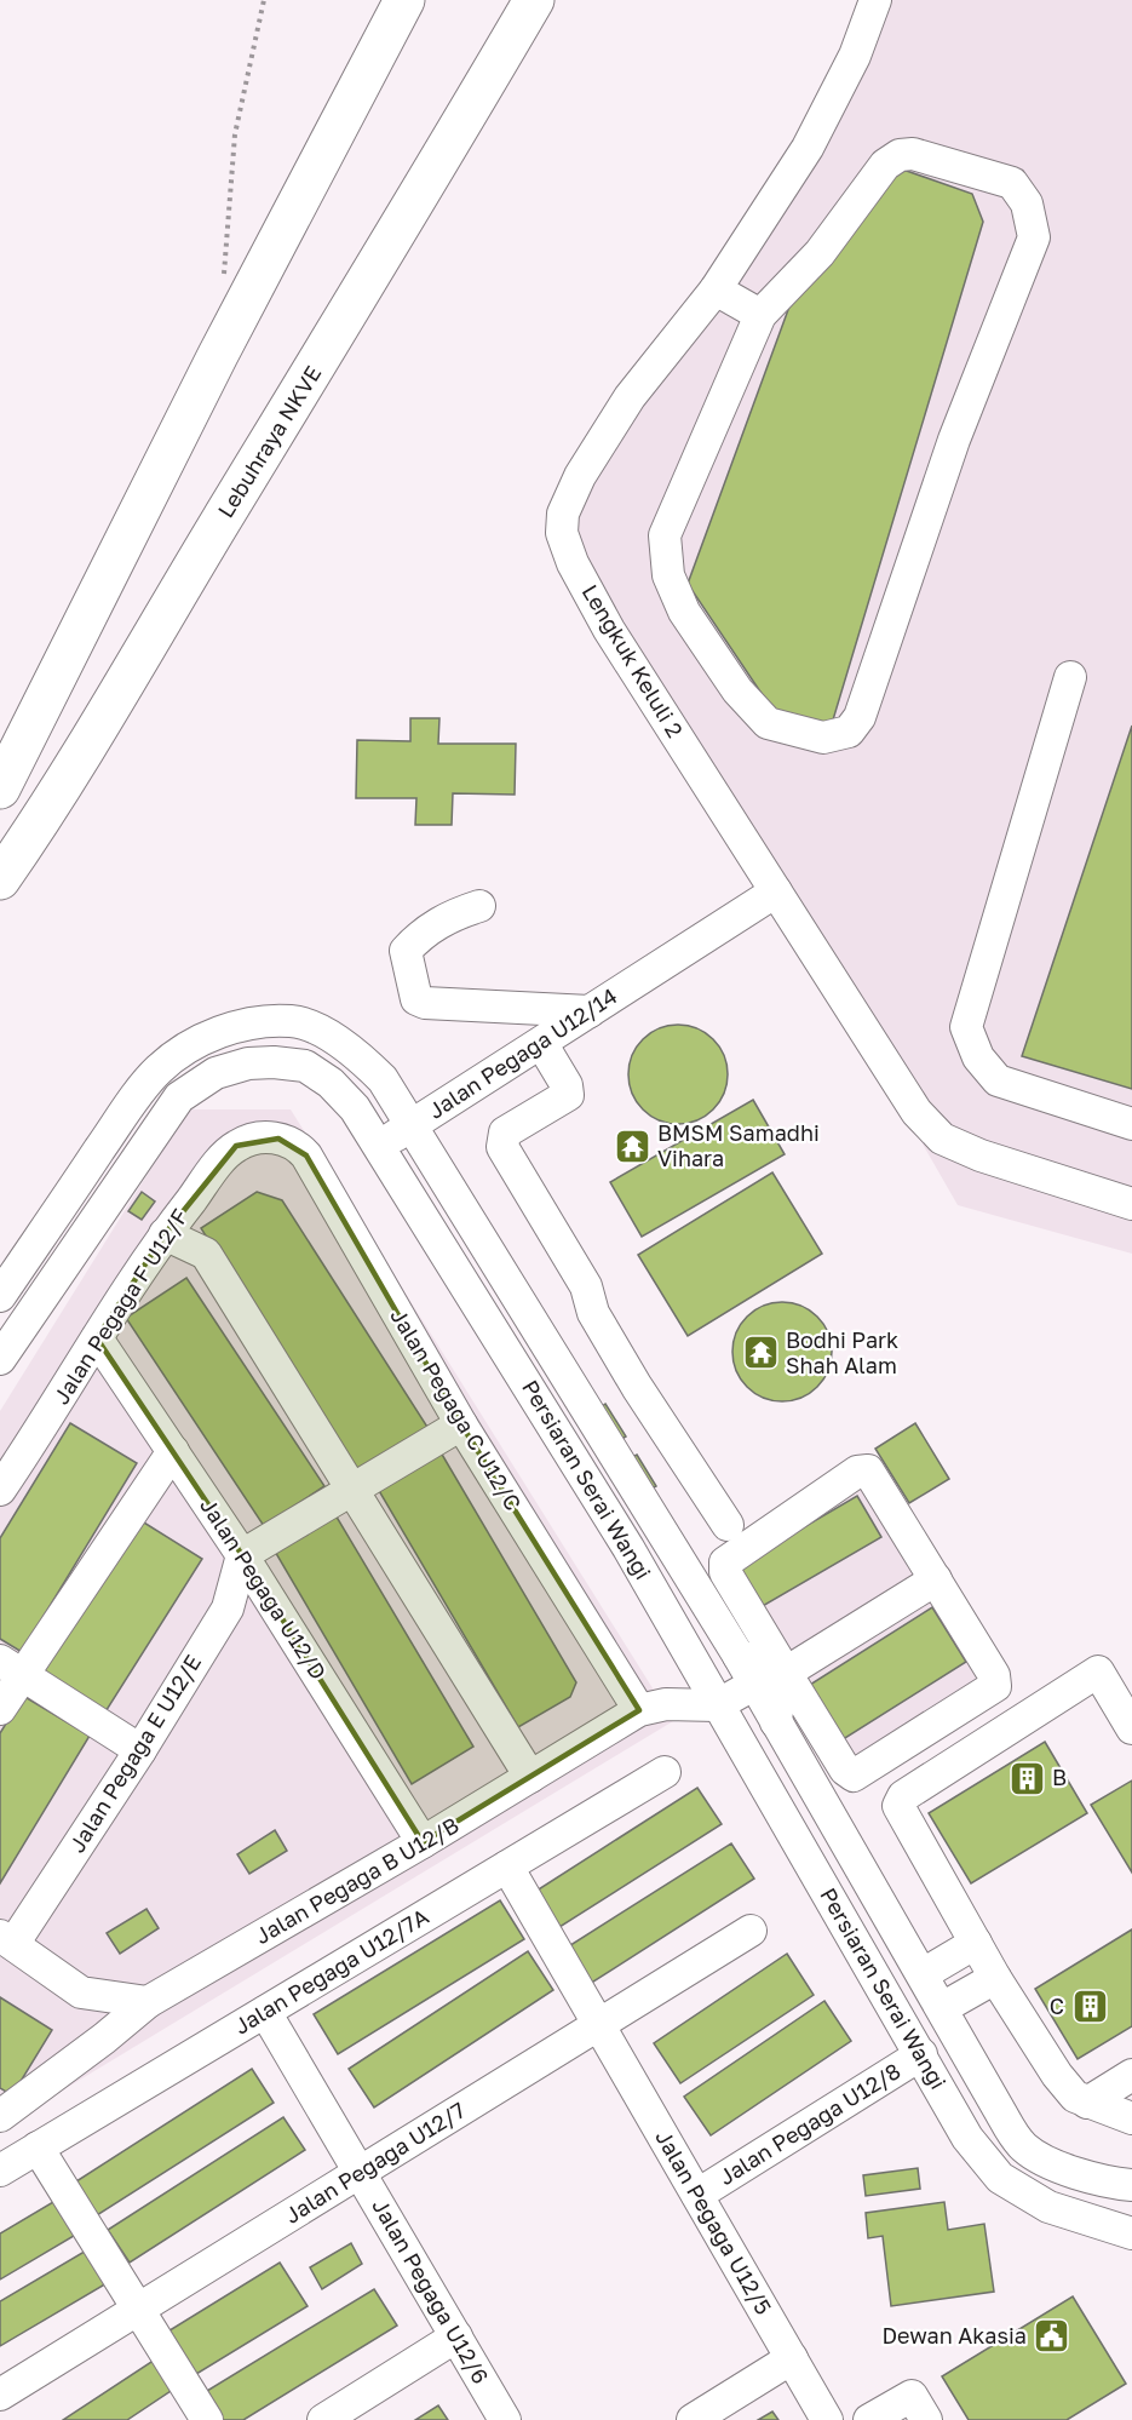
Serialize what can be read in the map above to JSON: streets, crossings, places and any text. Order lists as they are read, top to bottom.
{
  "streets": {
    "highway": ["Lebuhraya NKVE"],
    "street": [
      "Lengkuk Keluli 2",
      "Jalan Pegaga U12/14",
      "Jalan Pegaga F U12/F",
      "Jalan Pegaga C U12/C",
      "Persiaran Serai Wangi",
      "Jalan Pegaga U12/D",
      "Jalan Pegaga E U12/E",
      "Jalan Pegaga B U12/B",
      "Jalan Pegaga U12/7A",
      "Jalan Pegaga U12/8",
      "Jalan Pegaga U12/7",
      "Jalan Pegaga U12/5",
      "Jalan Pegaga U12/6"
    ]
  },
  "crossings": [
    ["Lengkuk Keluli 2", "Jalan Pegaga U12/14"],
    ["Jalan Pegaga U12/14", "Persiaran Serai Wangi"],
    ["Jalan Pegaga F U12/F", "Jalan Pegaga C U12/C"],
    ["Jalan Pegaga F U12/F", "Jalan Pegaga U12/D"],
    ["Jalan Pegaga C U12/C", "Jalan Pegaga B U12/B"],
    ["Persiaran Serai Wangi", "Jalan Pegaga B U12/B"],
    ["Persiaran Serai Wangi", "Jalan Pegaga U12/8"],
    ["Jalan Pegaga U12/D", "Jalan Pegaga E U12/E"],
    ["Jalan Pegaga U12/D", "Jalan Pegaga B U12/B"],
    ["Jalan Pegaga U12/7A", "Jalan Pegaga U12/5"],
    ["Jalan Pegaga U12/7A", "Jalan Pegaga U12/6"],
    ["Jalan Pegaga U12/8", "Jalan Pegaga U12/5"],
    ["Jalan Pegaga U12/7", "Jalan Pegaga U12/5"],
    ["Jalan Pegaga U12/7", "Jalan Pegaga U12/6"]
  ],
  "places": {
    "temple": ["BMSM Samadhi Vihara", "Bodhi Park Shah Alam"],
    "building": ["B", "C"],
    "public building": ["Dewan Akasia"]
  }
}
